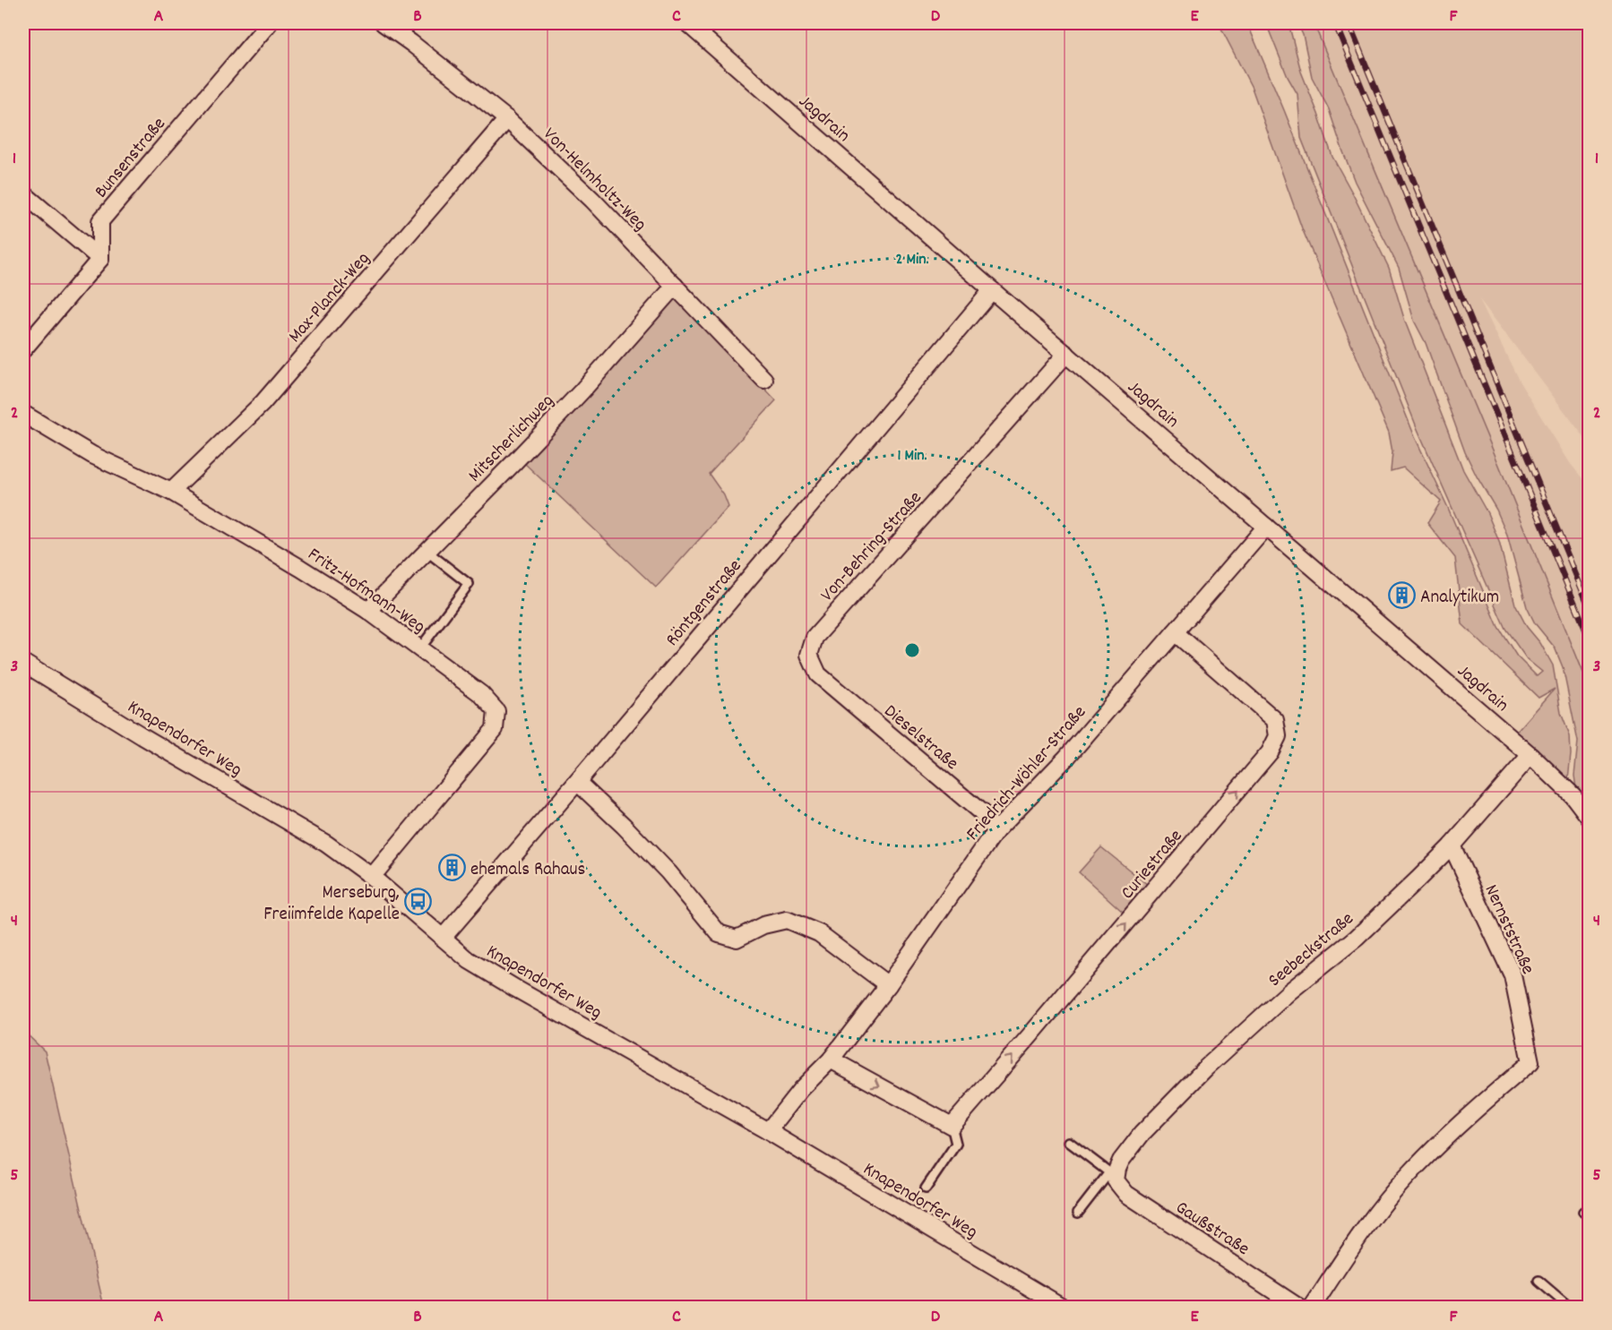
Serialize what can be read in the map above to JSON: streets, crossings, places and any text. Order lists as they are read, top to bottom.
{
  "streets": {
    "street": [
      "Jagdrain",
      "Bunsenstraße",
      "Von-Helmholtz-Weg",
      "Max-Planck-Weg",
      "Mitscherlichweg",
      "Von-Behring-Straße",
      "Fritz-Hofmann-Weg",
      "Röntgenstraße",
      "Dieselstraße",
      "Knapendorfer Weg",
      "Friedrich-Wöhler-Straße",
      "Curiestraße",
      "Nernststraße",
      "Seebeckstraße",
      "Gaußstraße"
    ]
  },
  "crossings": [
    ["Jagdrain", "Von-Behring-Straße"],
    ["Jagdrain", "Röntgenstraße"],
    ["Jagdrain", "Friedrich-Wöhler-Straße"],
    ["Jagdrain", "Seebeckstraße"],
    ["Von-Helmholtz-Weg", "Max-Planck-Weg"],
    ["Von-Helmholtz-Weg", "Mitscherlichweg"],
    ["Max-Planck-Weg", "Fritz-Hofmann-Weg"],
    ["Mitscherlichweg", "Fritz-Hofmann-Weg"],
    ["Von-Behring-Straße", "Dieselstraße"],
    ["Fritz-Hofmann-Weg", "Knapendorfer Weg"],
    ["Röntgenstraße", "Knapendorfer Weg"],
    ["Dieselstraße", "Friedrich-Wöhler-Straße"],
    ["Knapendorfer Weg", "Friedrich-Wöhler-Straße"],
    ["Friedrich-Wöhler-Straße", "Curiestraße"],
    ["Nernststraße", "Seebeckstraße"],
    ["Seebeckstraße", "Gaußstraße"]
  ],
  "one_way": ["Curiestraße"],
  "places": {
    "building": ["Analytikum", "ehemals Rahaus"],
    "bus stop": ["Merseburg, Freiimfelde Kapelle"]
  },
  "grid": {
    "columns": [
      "A",
      "B",
      "C",
      "D",
      "E",
      "F"
    ],
    "rows": [
      "1",
      "2",
      "3",
      "4",
      "5"
    ]
  },
  "rings": ["2 Min.", "1 Min."]
}
